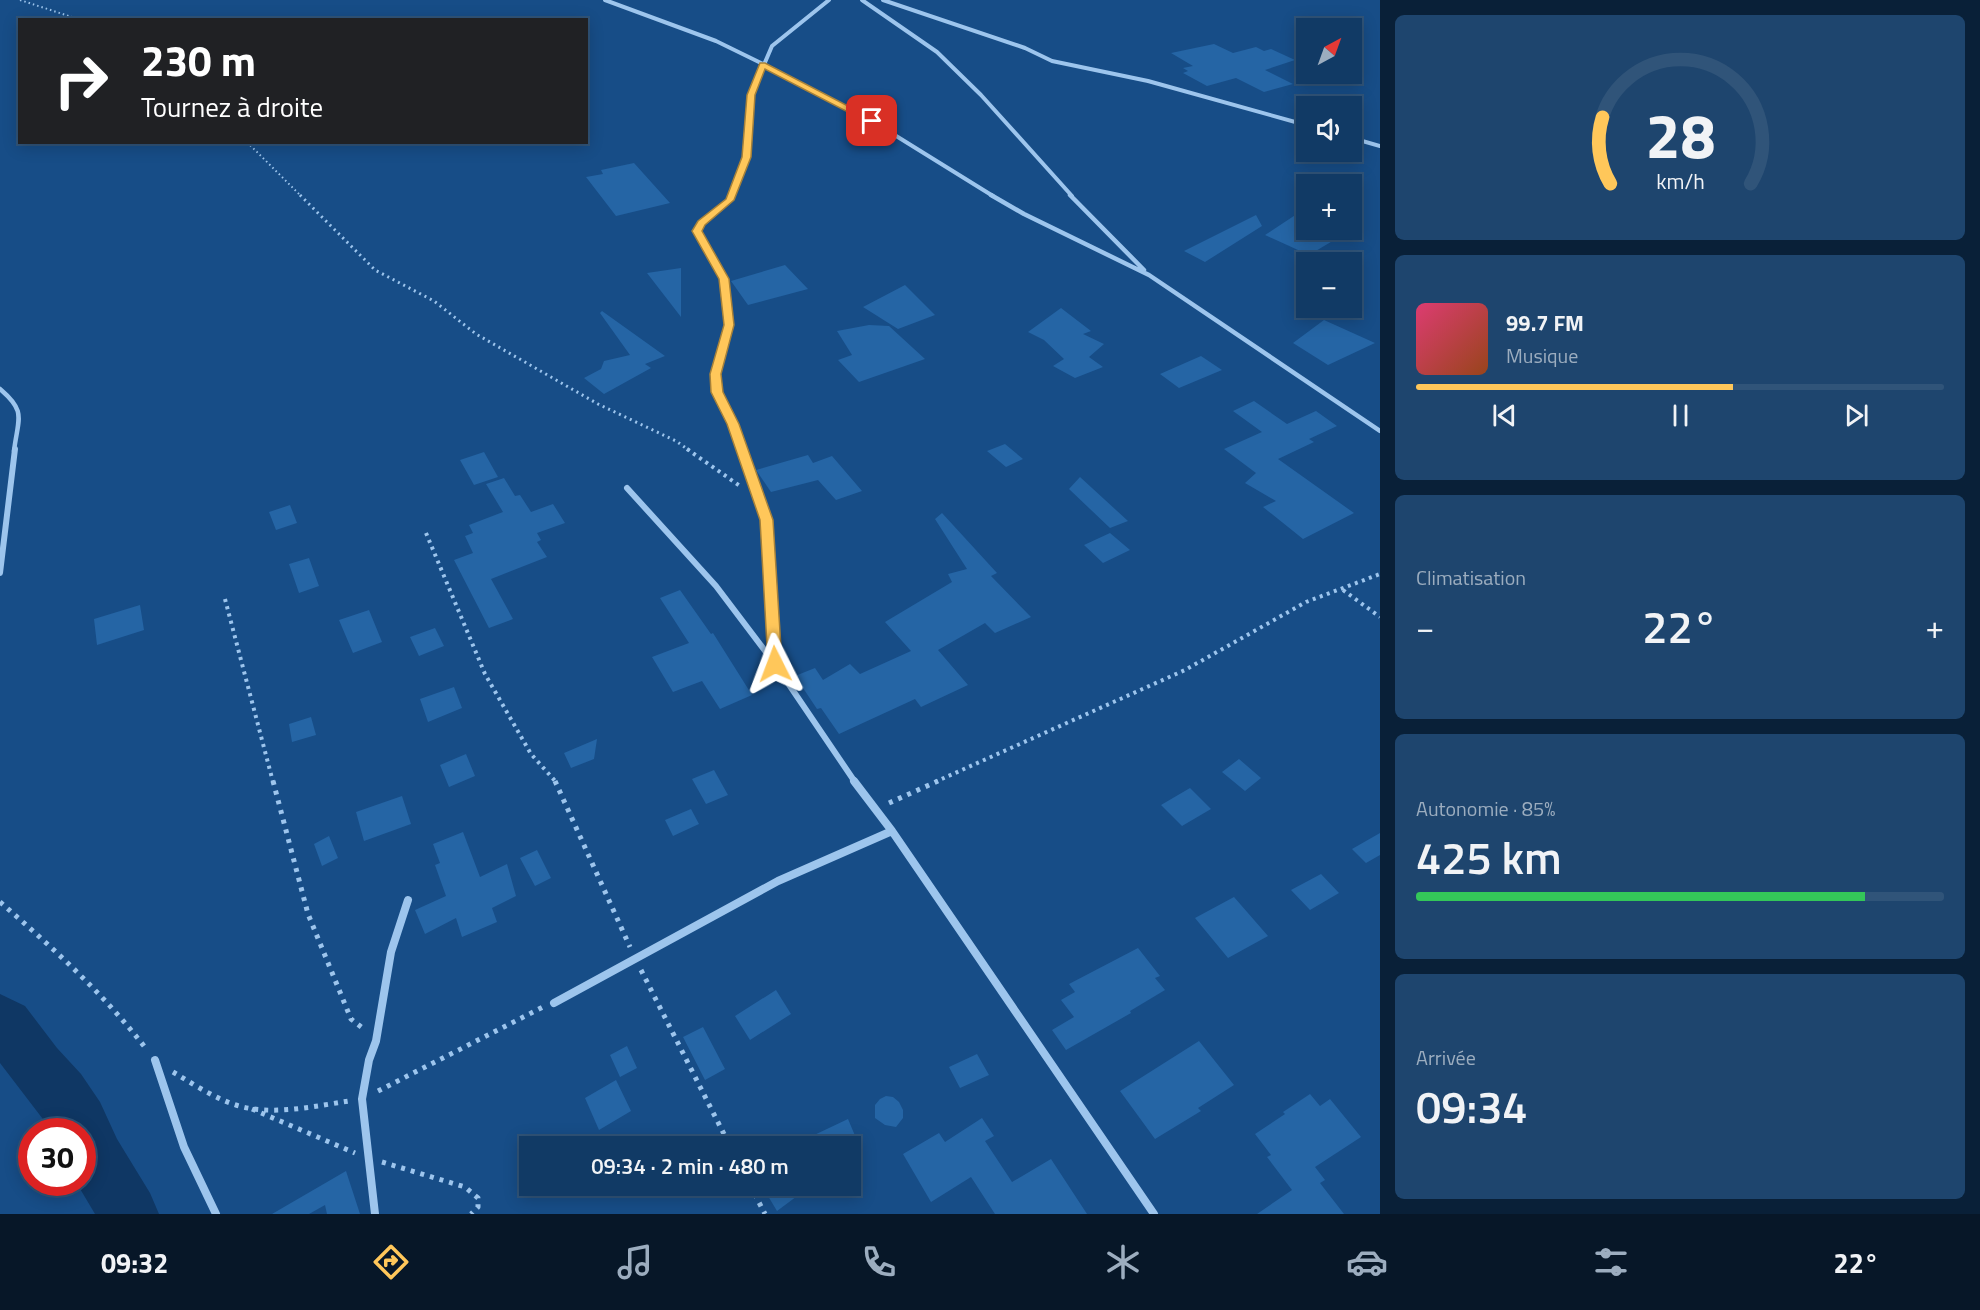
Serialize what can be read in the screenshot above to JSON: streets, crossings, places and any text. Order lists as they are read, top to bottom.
{
  "north": "top right",
  "page": {
    "map_buttons": ["+", "−"],
    "turn": ["230 m", "Tournez à droite"],
    "song": ["99.7 FM", "Musique"],
    "tile": [
      "Climatisation",
      ["Autonomie · 85%", "425 km"],
      ["Arrivée", "09:34"]
    ],
    "heat": ["−", "22°", "+"],
    "limit": "30",
    "trip": "09:34 · 2 min · 480 m",
    "tabs": ["09:32", "22°"],
    "gauge": ["28", "km/h"]
  }
}
